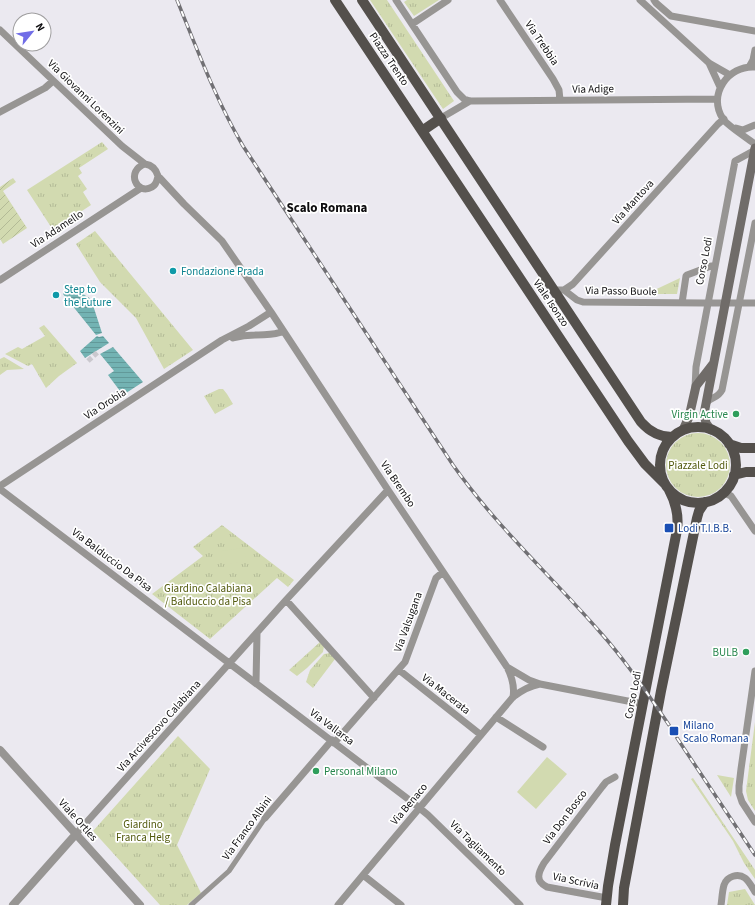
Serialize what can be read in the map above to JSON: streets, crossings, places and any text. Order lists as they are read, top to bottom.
{
  "streets": {
    "main road": ["Piazza Trento", "Corso Lodi", "Viale Isonzo"],
    "street": [
      "Via Trebbia",
      "Via Adige",
      "Via Giovanni Lorenzini",
      "Via Mantova",
      "Via Adamello",
      "Via Passo Buole",
      "Via Orobia",
      "Via Brembo",
      "Via Balduccio Da Pisa",
      "Via Valsugana",
      "Via Macerata",
      "Via Arcivescovo Calabiana",
      "Via Vallarsa",
      "Via Benaco",
      "Via Don Bosco",
      "Viale Ortles",
      "Via Franco Albini",
      "Via Tagliamento",
      "Via Scrivia"
    ]
  },
  "crossings": [
    ["Via Trebbia", "Via Adige"],
    ["Piazza Trento", "Viale Isonzo"],
    ["Via Giovanni Lorenzini", "Via Adamello"],
    ["Via Giovanni Lorenzini", "Via Brembo"],
    ["Via Mantova", "Via Passo Buole"],
    ["Via Mantova", "Viale Isonzo"],
    ["Corso Lodi", "Via Passo Buole"],
    ["Corso Lodi", "Viale Isonzo"],
    ["Corso Lodi", "Via Brembo"],
    ["Corso Lodi", "Via Scrivia"],
    ["Via Passo Buole", "Viale Isonzo"],
    ["Via Orobia", "Via Balduccio Da Pisa"],
    ["Via Brembo", "Via Valsugana"],
    ["Via Brembo", "Via Arcivescovo Calabiana"],
    ["Via Brembo", "Via Benaco"],
    ["Via Balduccio Da Pisa", "Via Arcivescovo Calabiana"],
    ["Via Balduccio Da Pisa", "Via Vallarsa"],
    ["Via Valsugana", "Via Macerata"],
    ["Via Valsugana", "Via Vallarsa"],
    ["Via Valsugana", "Via Franco Albini"],
    ["Via Macerata", "Via Benaco"],
    ["Via Arcivescovo Calabiana", "Via Vallarsa"],
    ["Via Arcivescovo Calabiana", "Viale Ortles"],
    ["Via Vallarsa", "Via Benaco"],
    ["Via Vallarsa", "Via Franco Albini"],
    ["Via Vallarsa", "Via Tagliamento"],
    ["Via Benaco", "Via Tagliamento"],
    ["Via Don Bosco", "Via Scrivia"]
  ],
  "districts": ["Scalo Romana"],
  "parks": ["Piazzale Lodi", "Giardino Calabiana / Balduccio da Pisa", "Giardino Franca Helg"],
  "places": {
    "other": [
      "Fondazione Prada",
      "Step to the Future",
      "Virgin Active",
      "BULB",
      "Personal Milano"
    ],
    "transit": ["Lodi T.I.B.B.", "Milano Scalo Romana"]
  },
  "north": "top right"
}
